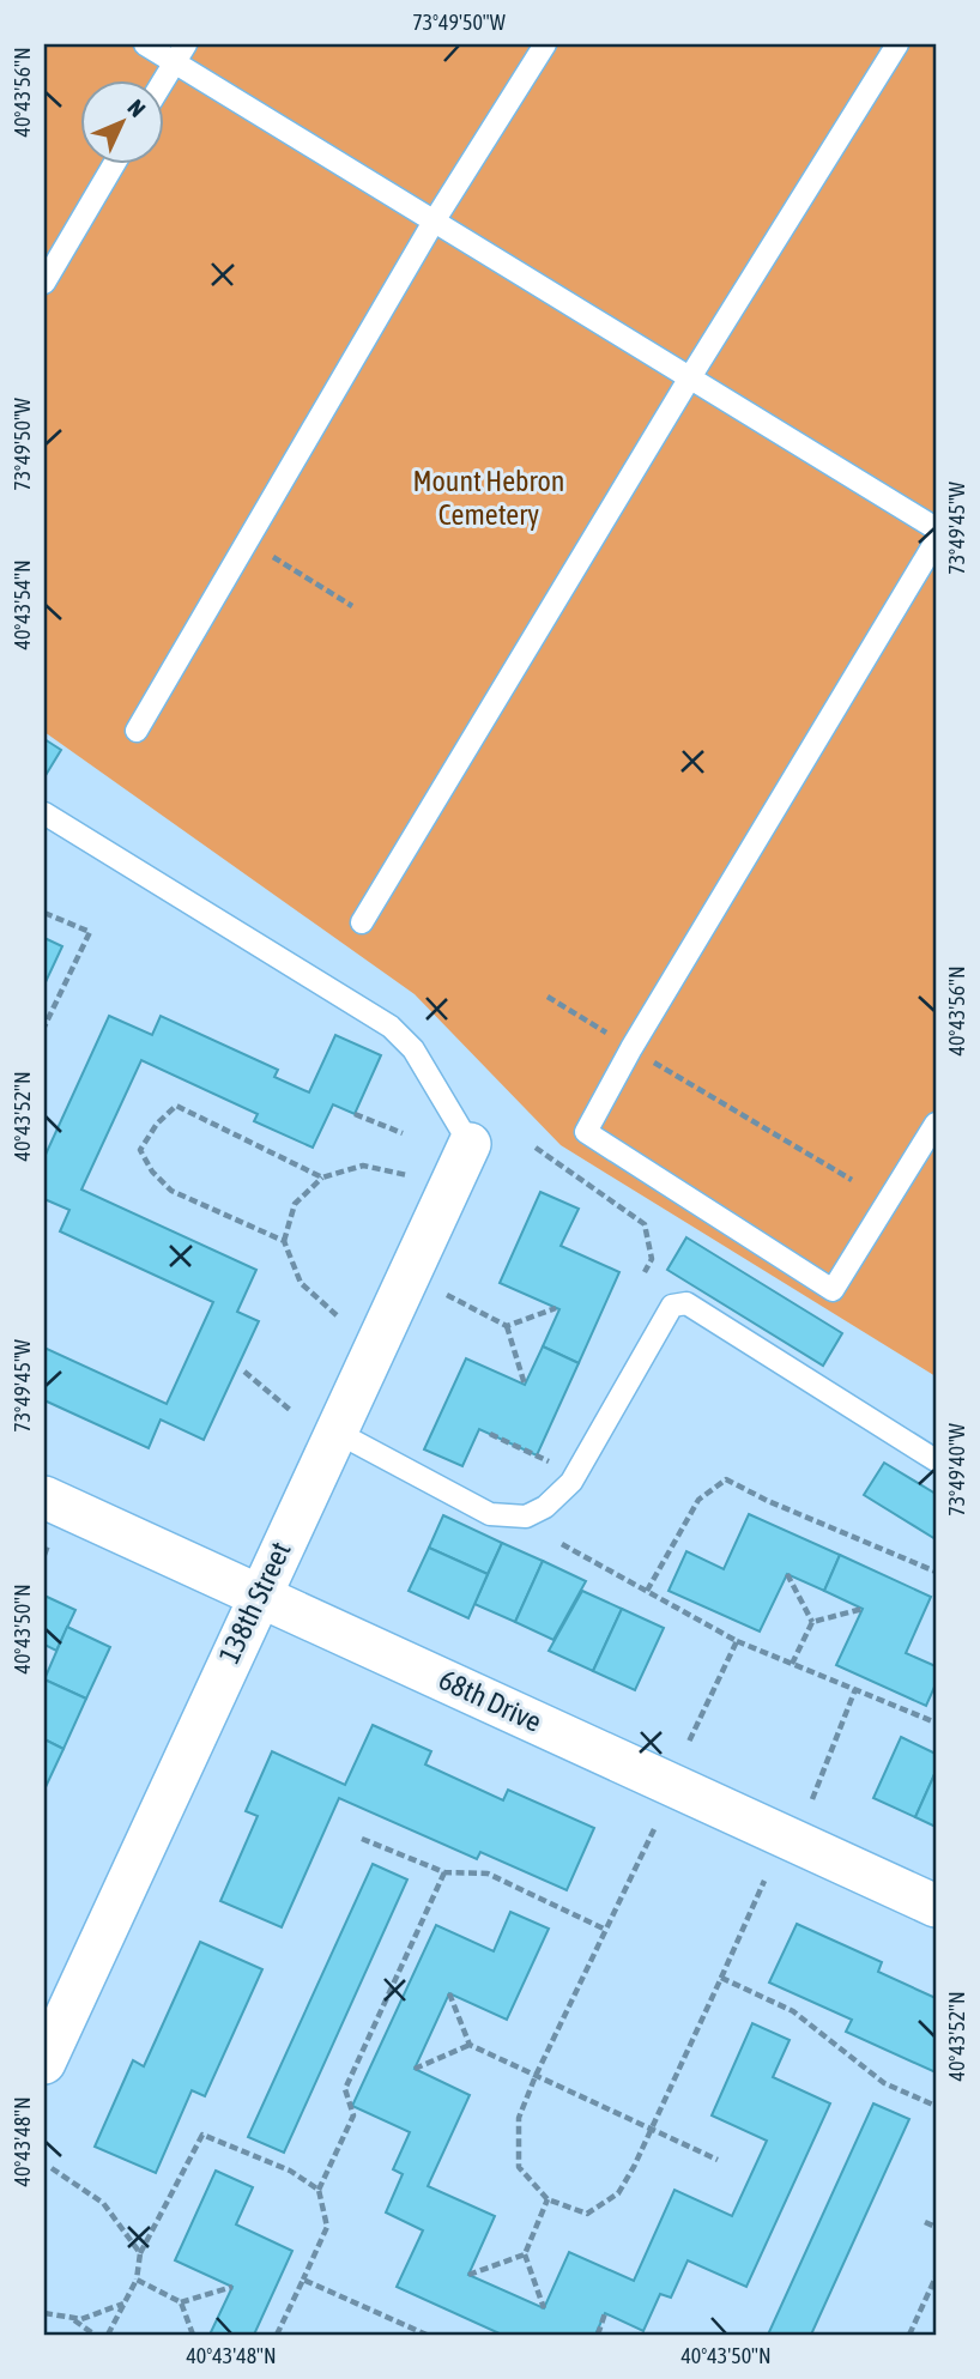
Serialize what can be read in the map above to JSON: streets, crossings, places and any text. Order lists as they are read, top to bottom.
{
  "streets": {
    "street": ["138th Street", "68th Drive"]
  },
  "crossings": [
    ["138th Street", "68th Drive"]
  ],
  "parks": ["Mount Hebron Cemetery"],
  "north": "top right",
  "coordinates": [
    "73°49'50\"W",
    "40°43'56\"N",
    "73°49'45\"W",
    "40°43'54\"N",
    "40°43'52\"N",
    "73°49'40\"W",
    "40°43'50\"N",
    "40°43'48\"N"
  ]
}
